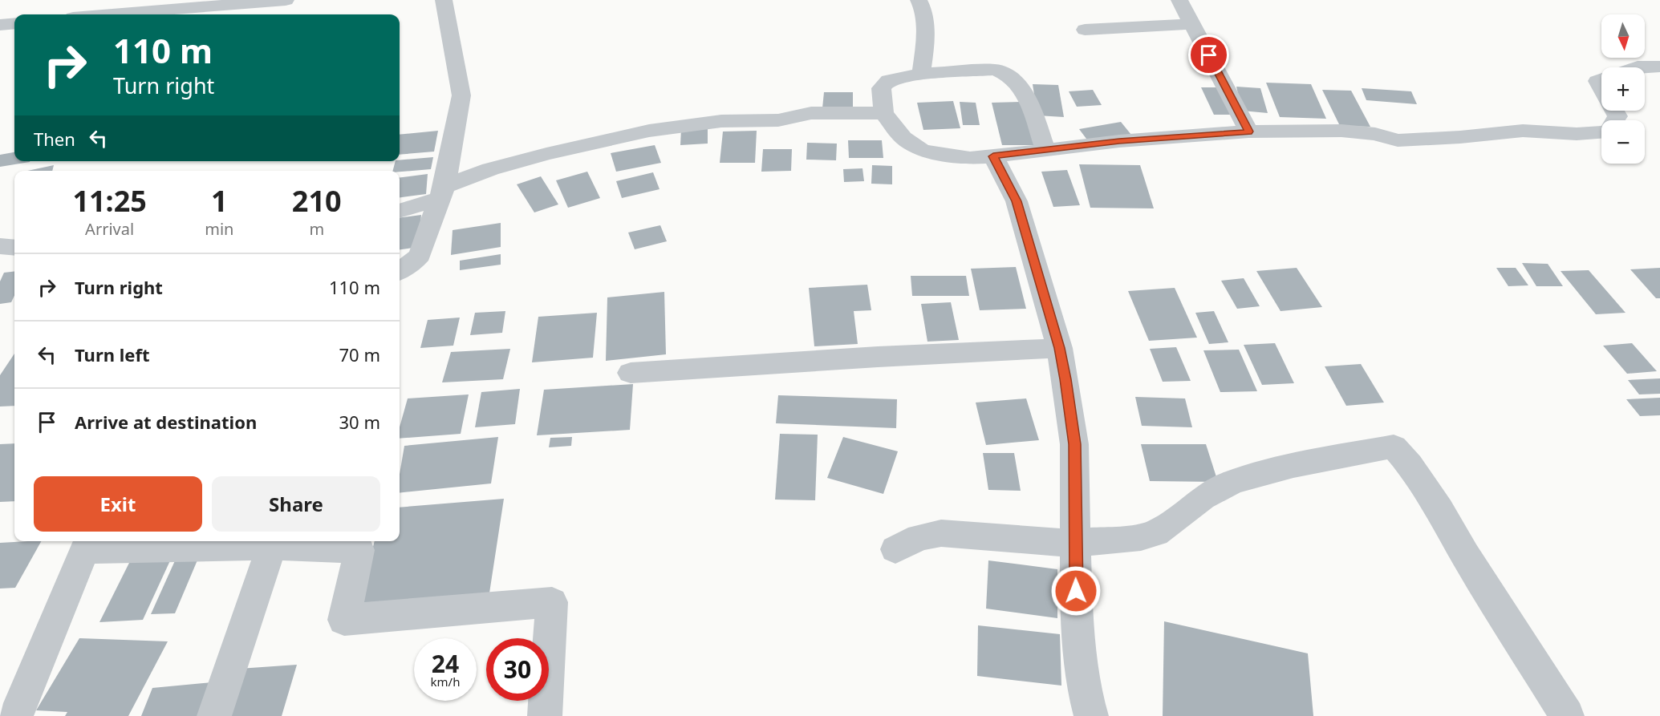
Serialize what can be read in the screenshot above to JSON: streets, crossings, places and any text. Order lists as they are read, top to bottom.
{
  "north": "bottom",
  "page": {
    "map_buttons": ["+", "−"],
    "turn": ["110 m", "Turn right"],
    "then": "Then",
    "eta": [
      "11:25",
      "Arrival",
      "1",
      "min",
      "210",
      "m"
    ],
    "list": [
      {
        "name": "Turn right",
        "value": "110 m"
      },
      {
        "name": "Turn left",
        "value": "70 m"
      },
      {
        "name": "Arrive at destination",
        "value": "30 m"
      }
    ],
    "buttons": ["Exit", "Share"],
    "speed": "24 km/h",
    "limit": "30"
  }
}
